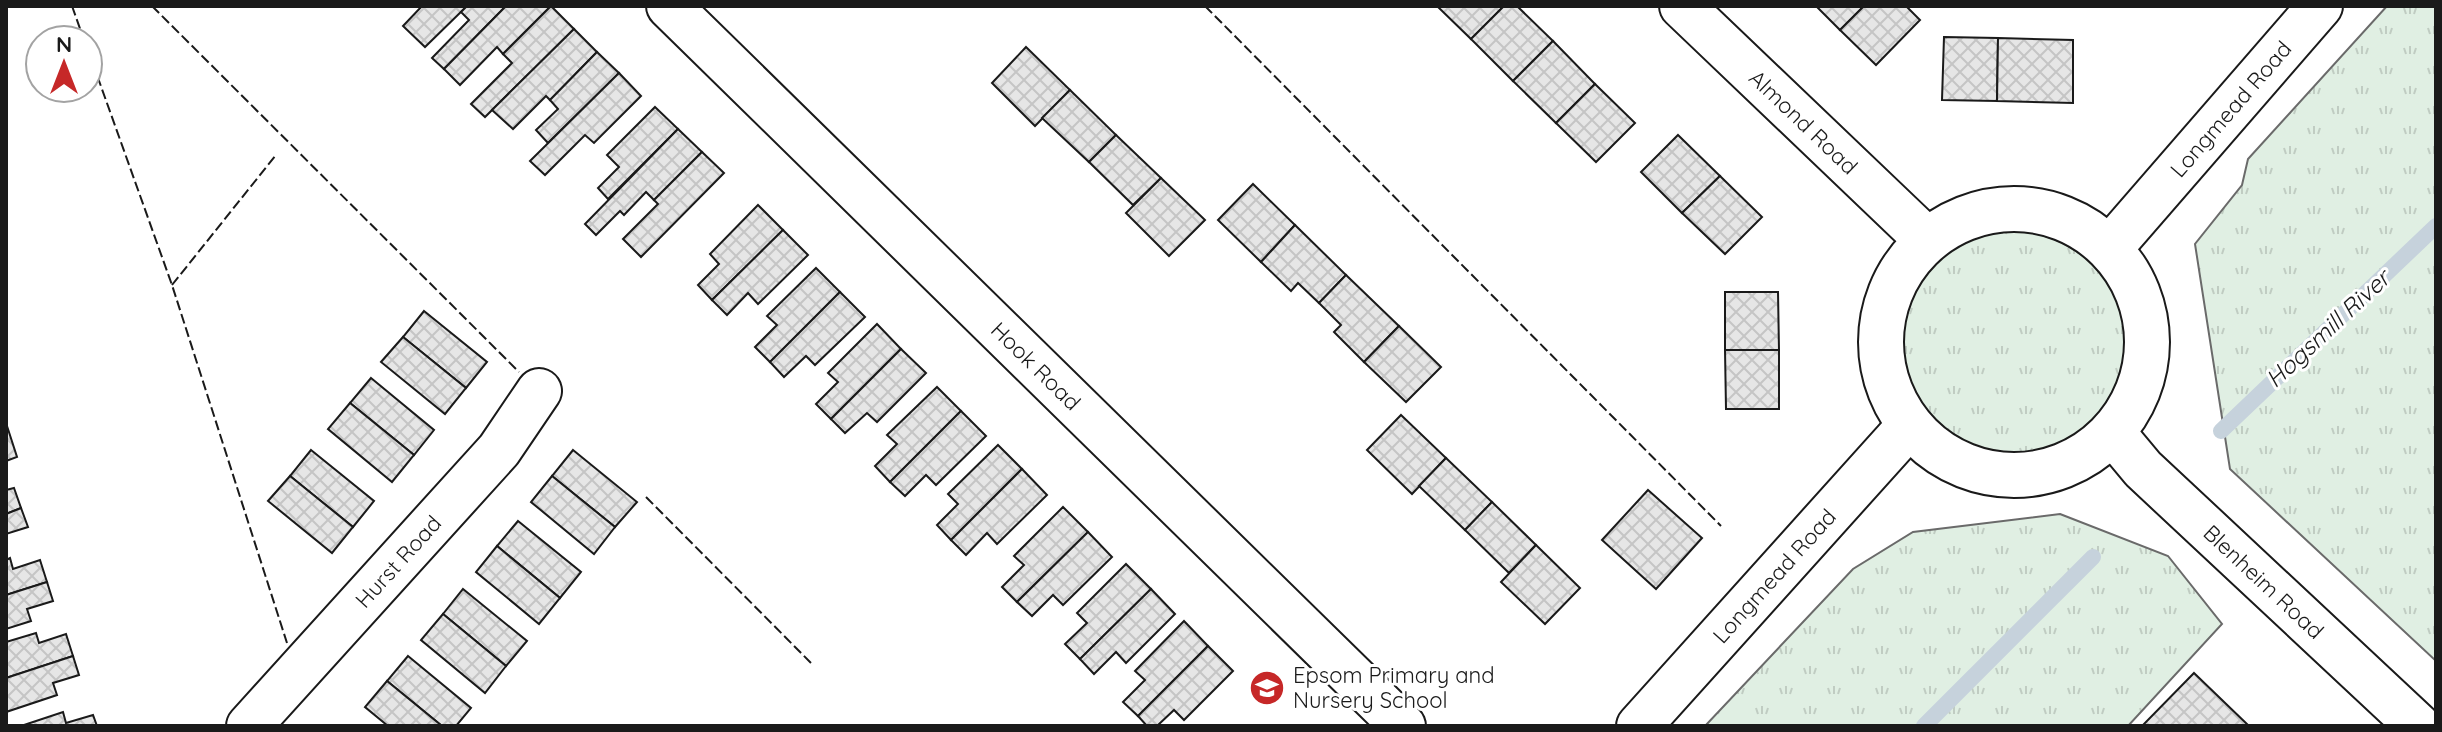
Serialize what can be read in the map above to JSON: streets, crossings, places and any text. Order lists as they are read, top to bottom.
{
  "streets": {
    "street": [
      "Longmead Road",
      "Almond Road",
      "Hook Road",
      "Hurst Road",
      "Blenheim Road"
    ]
  },
  "crossings": [
    ["Longmead Road", "Almond Road"],
    ["Longmead Road", "Blenheim Road"],
    ["Almond Road", "Blenheim Road"]
  ],
  "water": ["Hogsmill River"],
  "places": {
    "school or university": ["Epsom Primary and Nursery School"]
  },
  "north": "top"
}
